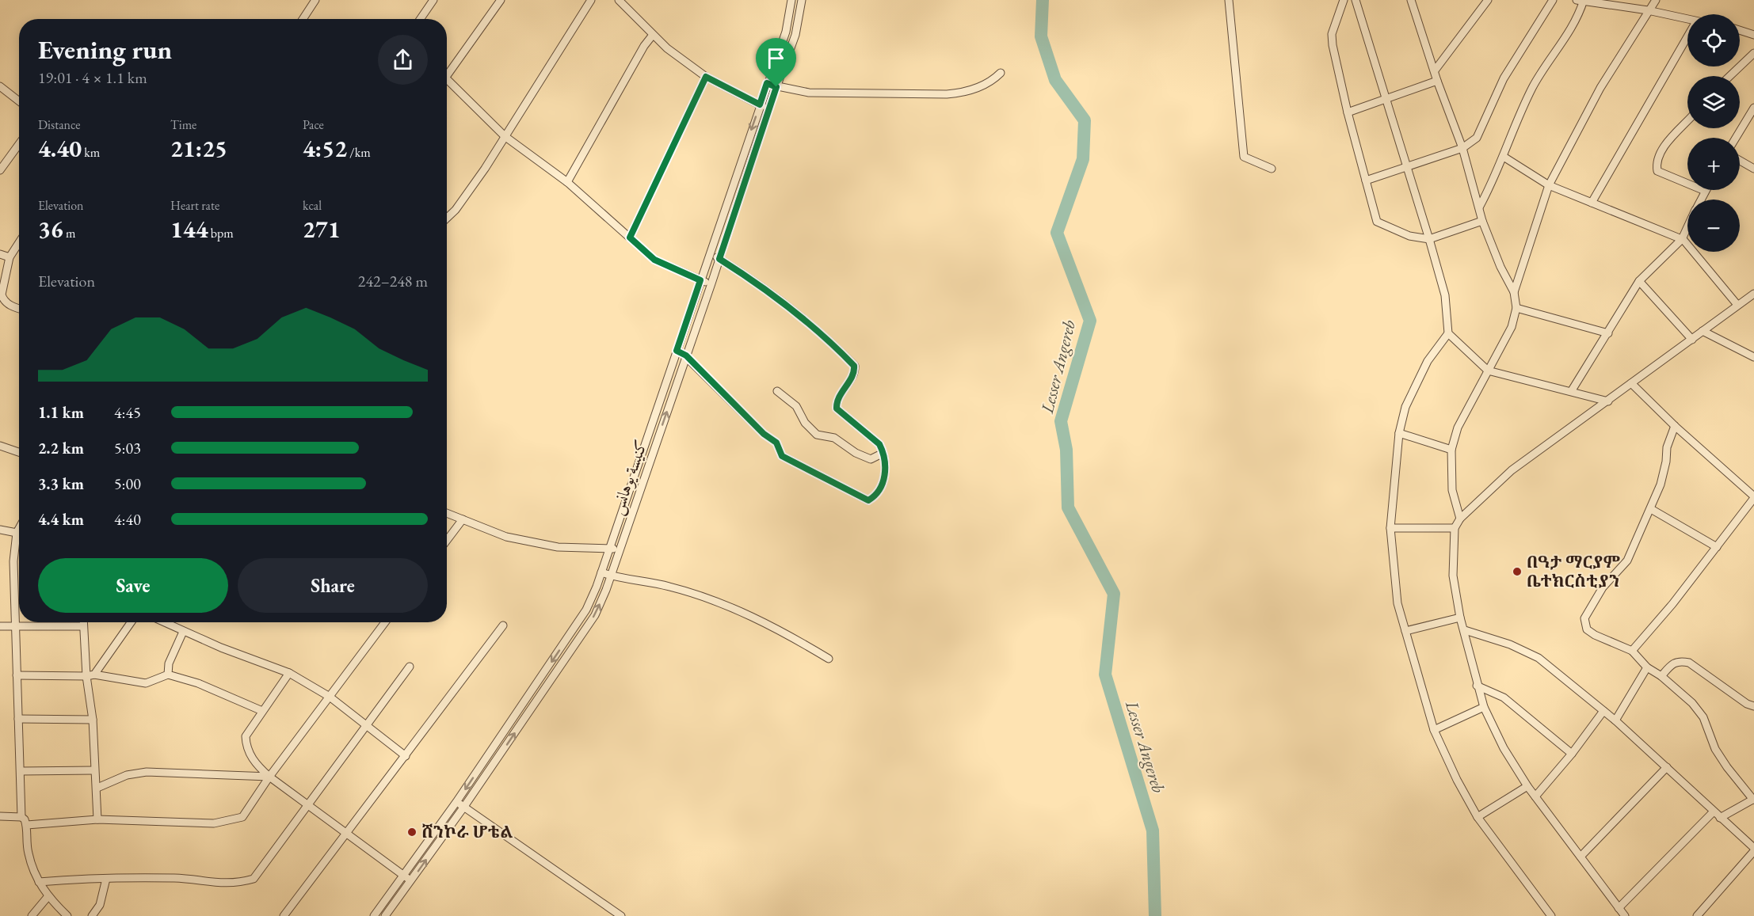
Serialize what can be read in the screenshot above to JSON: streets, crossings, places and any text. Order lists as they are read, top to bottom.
{
  "streets": {
    "street": ["كنيسة يوهانس"]
  },
  "water": ["Lesser Angereb"],
  "places": ["በዓታ ማርያም ቤተክርስቲያን", "ሸንኮራ ሆቴል"],
  "page": {
    "map_buttons": ["+", "−"],
    "heading": ["Evening run", "19:01 · 4 × 1.1 km"],
    "stats": [
      ["Distance", "4.40 km"],
      ["Time", "21:25"],
      ["Pace", "4:52 /km"],
      ["Elevation", "36 m"],
      ["Heart rate", "144 bpm"],
      ["kcal", "271"]
    ],
    "chart": ["Elevation", "242–248 m"],
    "list": [
      {
        "name": "1.1 km",
        "note": "4:45"
      },
      {
        "name": "2.2 km",
        "note": "5:03"
      },
      {
        "name": "3.3 km",
        "note": "5:00"
      },
      {
        "name": "4.4 km",
        "note": "4:40"
      }
    ],
    "buttons": ["Save", "Share"]
  }
}
